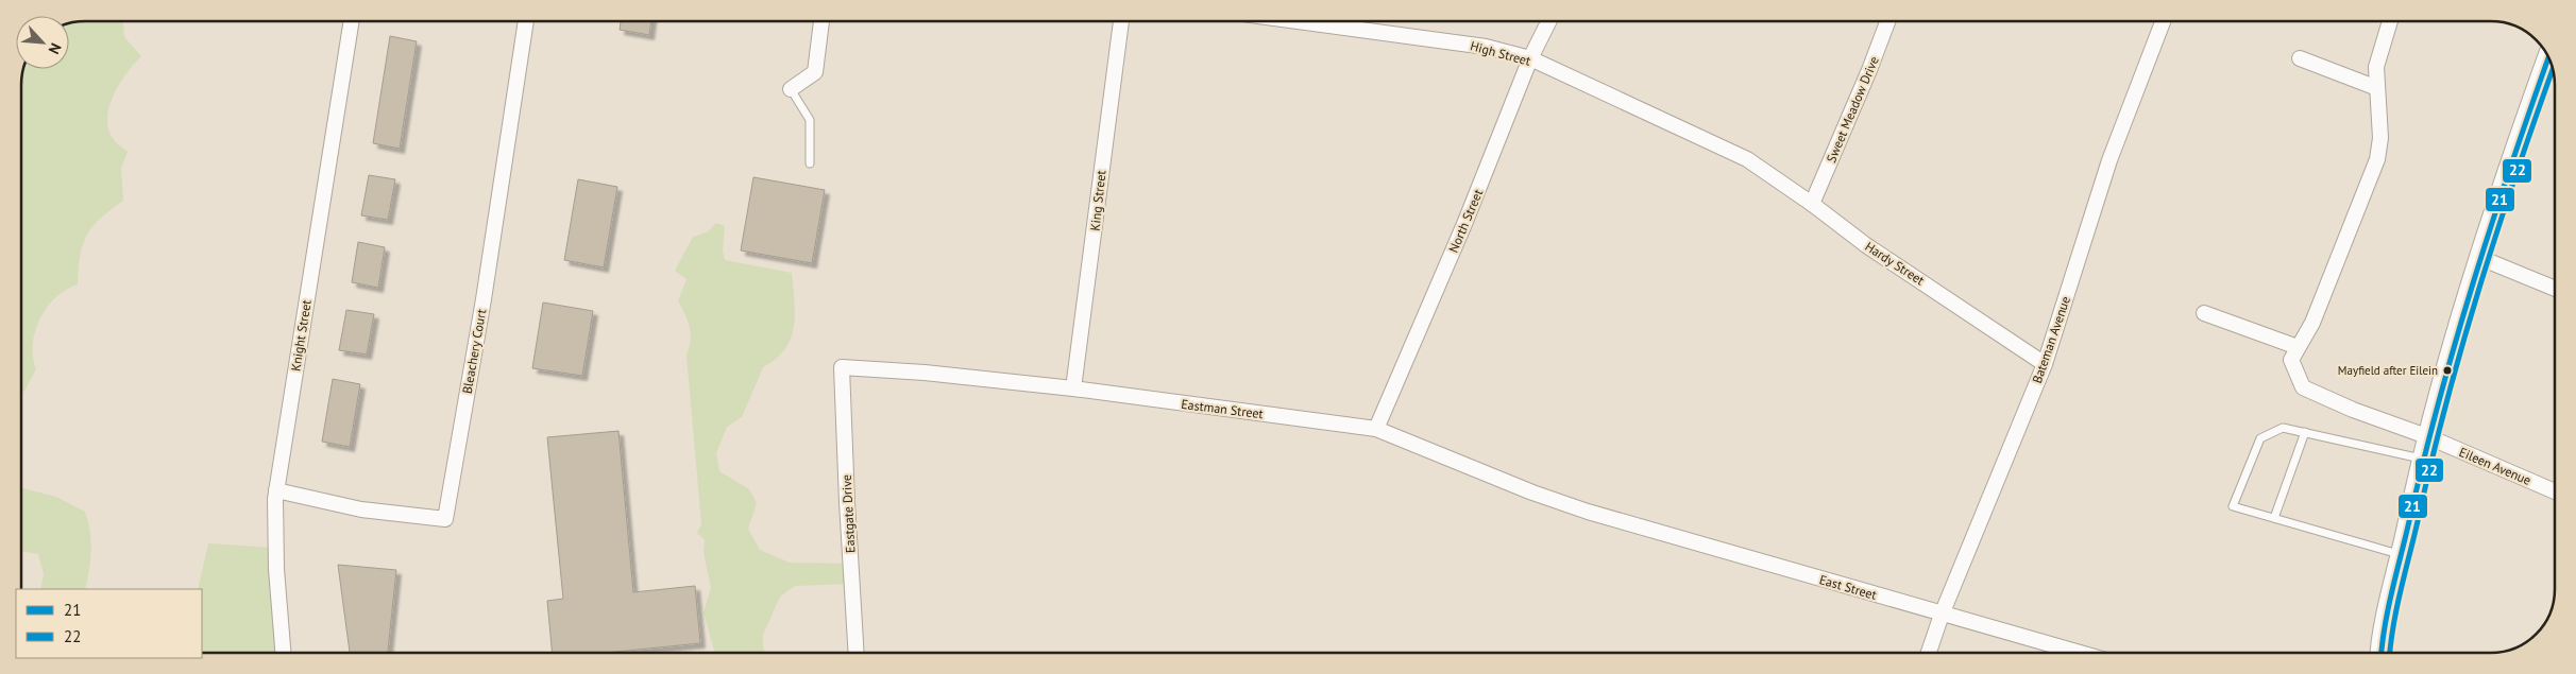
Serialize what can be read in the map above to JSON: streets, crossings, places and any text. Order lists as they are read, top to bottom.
{
  "streets": {
    "street": [
      "High Street",
      "Sweet Meadow Drive",
      "King Street",
      "North Street",
      "Hardy Street",
      "Knight Street",
      "Bateman Avenue",
      "Bleachery Court",
      "Eastman Street",
      "Eileen Avenue",
      "Eastgate Drive",
      "East Street"
    ]
  },
  "crossings": [
    ["High Street", "North Street"],
    ["High Street", "Hardy Street"],
    ["Sweet Meadow Drive", "Hardy Street"],
    ["King Street", "Eastman Street"],
    ["North Street", "Eastman Street"],
    ["Hardy Street", "Bateman Avenue"],
    ["Knight Street", "Bleachery Court"],
    ["Bateman Avenue", "East Street"],
    ["Eastman Street", "Eastgate Drive"],
    ["Eastman Street", "East Street"]
  ],
  "places": ["Mayfield after Eilein"],
  "lines": ["transit line 21", "transit line 22"],
  "legend": ["21", "22"],
  "north": "bottom right"
}
